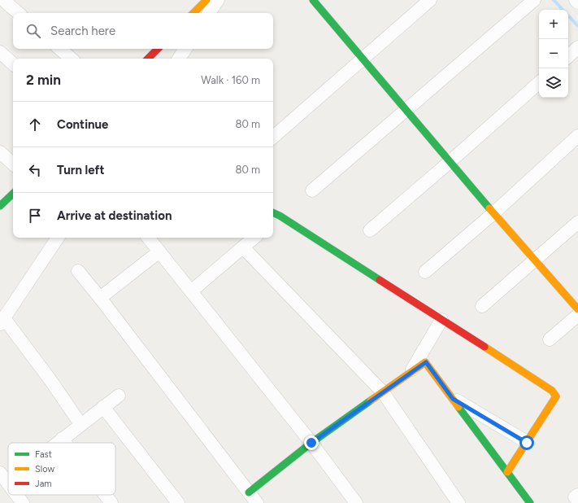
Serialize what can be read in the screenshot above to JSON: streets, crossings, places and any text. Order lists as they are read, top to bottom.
{
  "legend": ["Fast", "Slow", "Jam"],
  "page": {
    "map_buttons": ["+", "−"],
    "search": "Search here",
    "heading": ["2 min", "Walk · 160 m"],
    "list": [
      ["Continue", "80 m"],
      ["Turn left", "80 m"],
      "Arrive at destination"
    ]
  }
}
